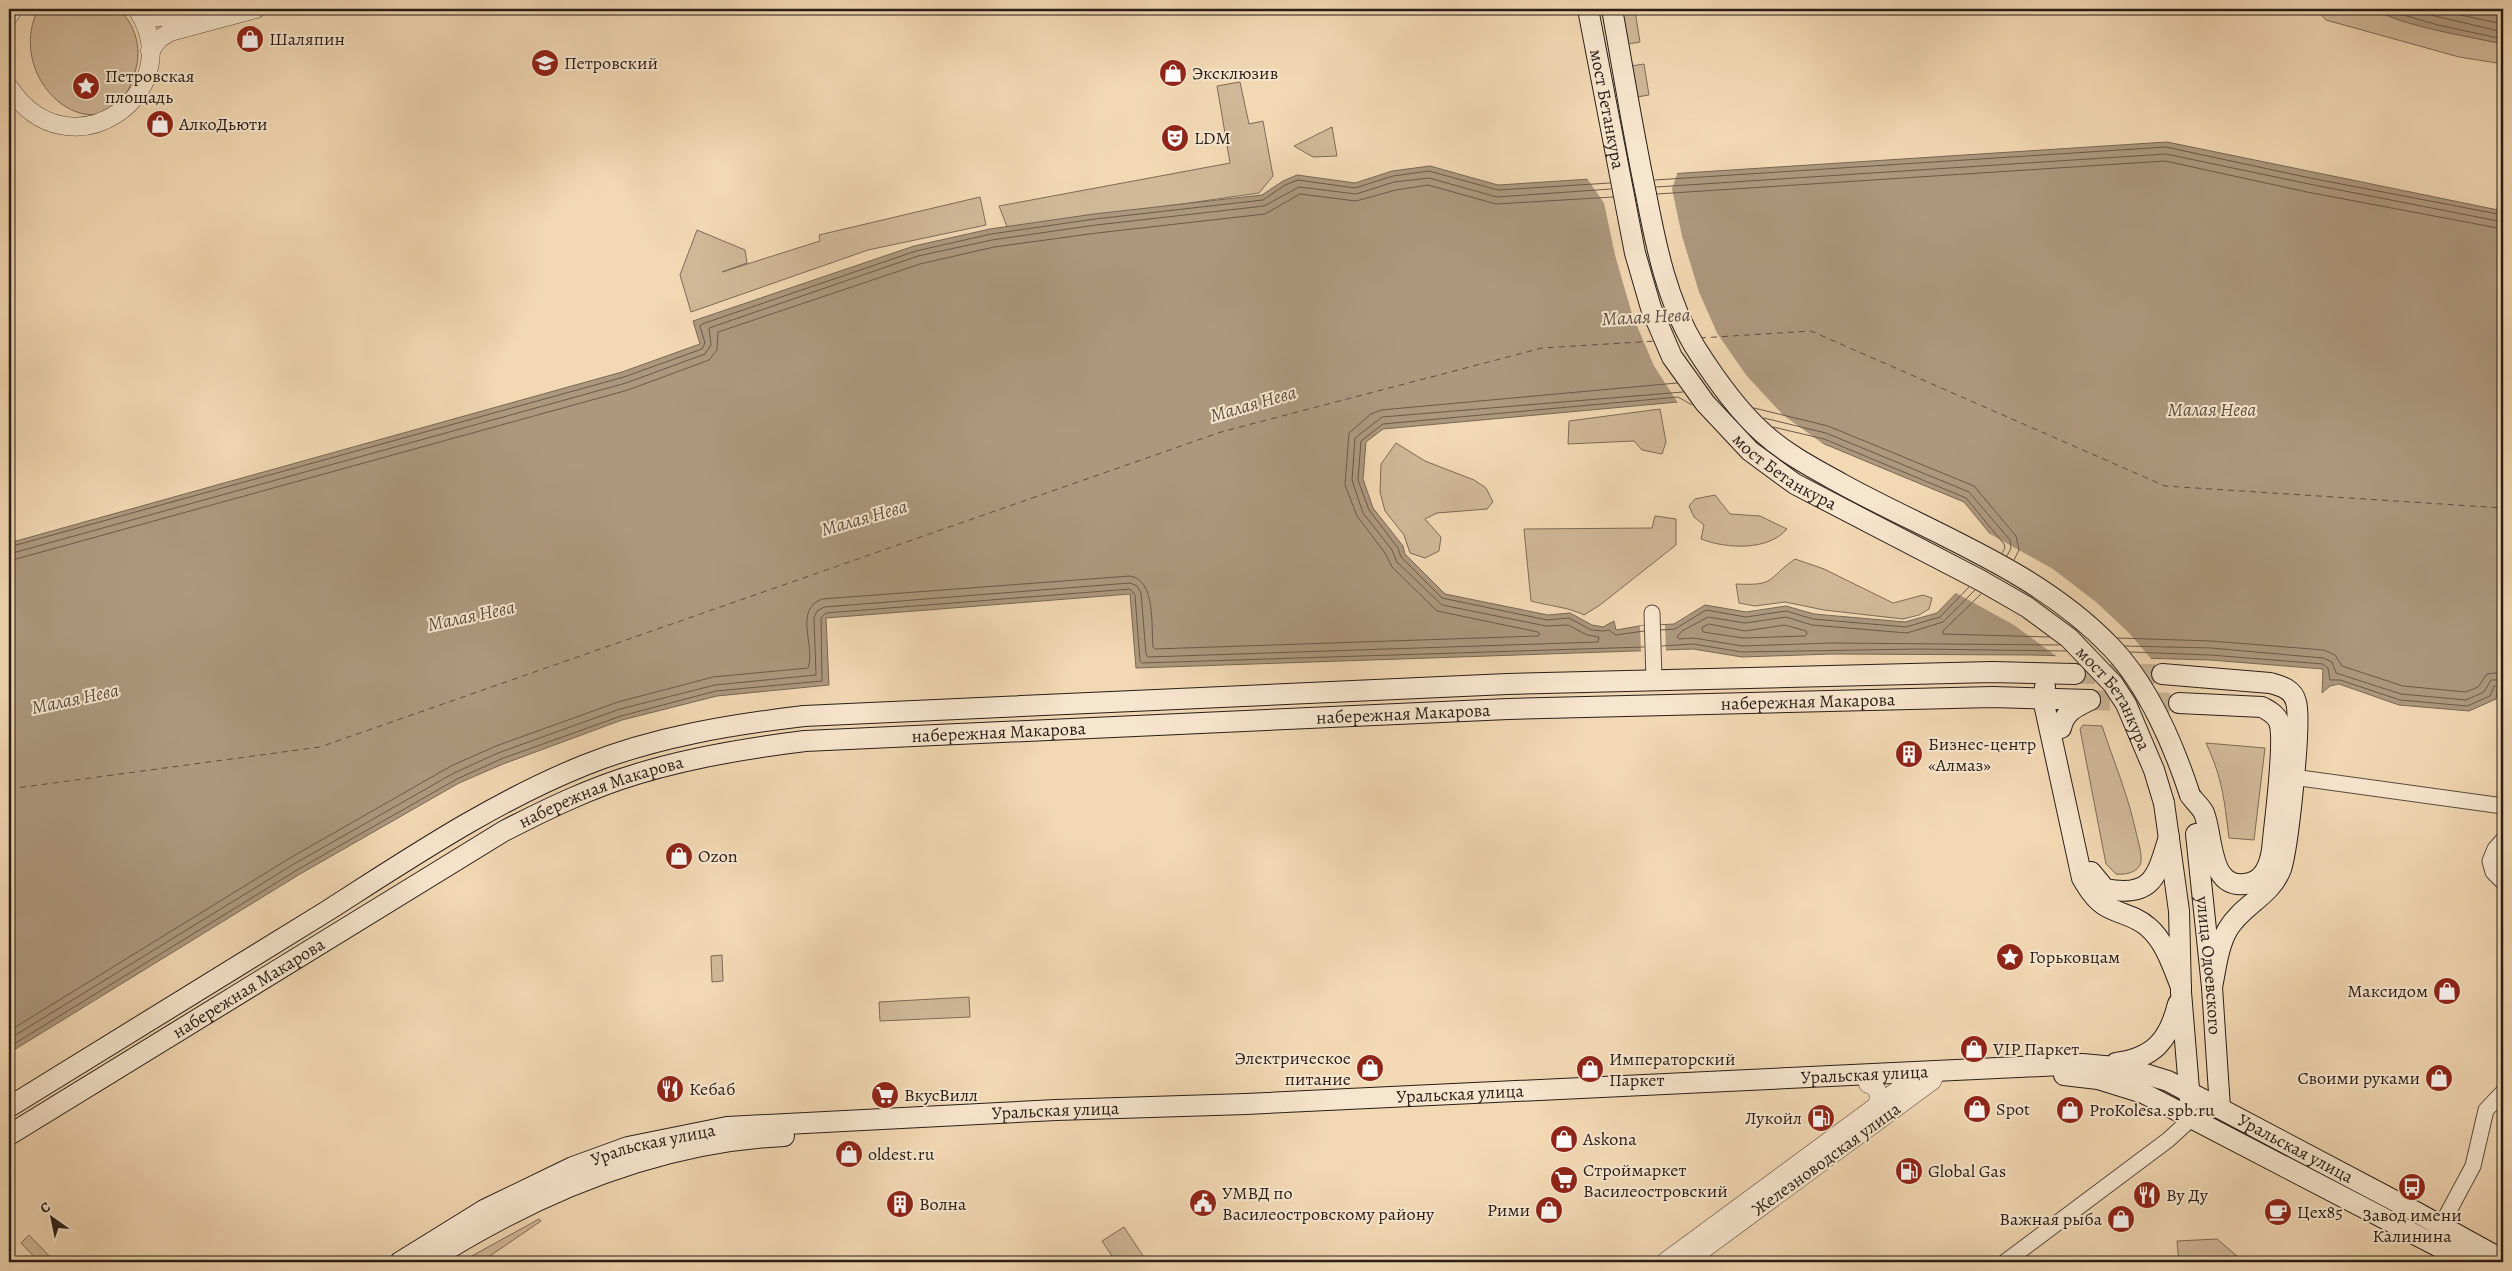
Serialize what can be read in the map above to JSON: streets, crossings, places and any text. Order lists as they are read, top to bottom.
{
  "streets": {
    "main road": [
      "мост Бетанкура",
      "набережная Макарова",
      "улица Одоевского",
      "Уральская улица"
    ],
    "street": ["Железноводская улица"]
  },
  "crossings": [
    ["мост Бетанкура", "улица Одоевского"],
    ["улица Одоевского", "Уральская улица"],
    ["Уральская улица", "Железноводская улица"]
  ],
  "water": ["Малая Нева"],
  "places": {
    "shop": [
      "Шаляпин",
      "Эксклюзив",
      "АлкоДьюти",
      "Ozon",
      "Максидом",
      "VIP Паркет",
      "Электрическое питание",
      "Императорский Паркет",
      "Своими руками",
      "Spot",
      "ProKolesa.spb.ru",
      "Askona",
      "oldest.ru",
      "Рими",
      "Важная рыба"
    ],
    "school or university": ["Петровский"],
    "place": ["Петровская площадь", "Горьковцам"],
    "theatre": ["LDM"],
    "building": ["Бизнес-центр «Алмаз»", "Волна"],
    "restaurant": ["Кебаб", "Ву Ду"],
    "supermarket": ["ВкусВилл", "Строймаркет Василеостровский"],
    "fuel station": ["Лукойл", "Global Gas"],
    "bus stop": ["Завод имени Калинина"],
    "public building": ["УМВД по Василеостровскому району"],
    "cafe": ["Цех85"]
  },
  "north": "top left"
}
